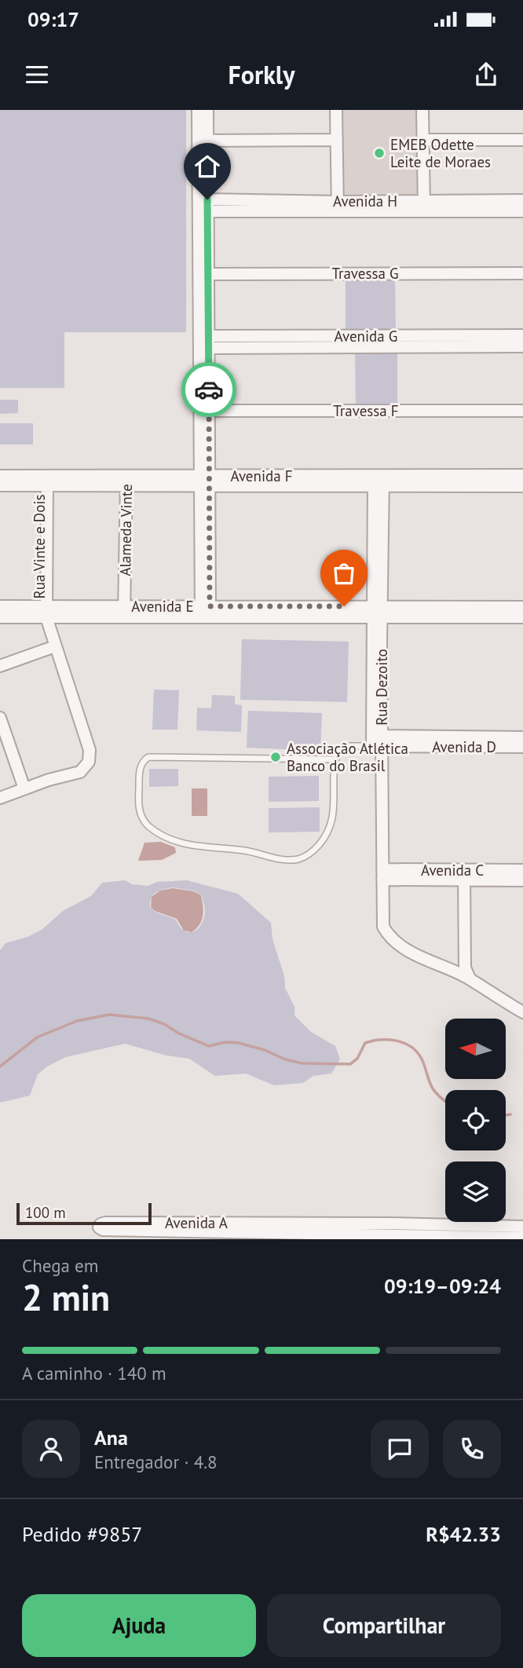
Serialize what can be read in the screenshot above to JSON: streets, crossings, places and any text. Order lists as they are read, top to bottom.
{
  "streets": {
    "street": [
      "Avenida H",
      "Travessa G",
      "Avenida G",
      "Travessa F",
      "Avenida F",
      "Alameda Vinte",
      "Rua Vinte e Dois",
      "Avenida E",
      "Rua Dezoito",
      "Avenida D",
      "Avenida C",
      "Avenida A"
    ]
  },
  "crossings": [
    ["Avenida F", "Alameda Vinte"],
    ["Avenida F", "Rua Vinte e Dois"],
    ["Avenida F", "Rua Dezoito"],
    ["Alameda Vinte", "Avenida E"],
    ["Rua Vinte e Dois", "Avenida E"],
    ["Avenida E", "Rua Dezoito"],
    ["Rua Dezoito", "Avenida D"],
    ["Rua Dezoito", "Avenida C"]
  ],
  "places": ["EMEB Odette Leite de Moraes", "Associação Atlética Banco do Brasil"],
  "scale_bar": "100 m",
  "north": "left",
  "page": {
    "status": "09:17",
    "header": "Forkly",
    "scale": "100 m",
    "heading": ["2 min", "Chega em", "09:19–09:24"],
    "panel": [
      "Ana",
      "Entregador · 4.8",
      "Pedido #9857",
      "R$42.33"
    ],
    "bar": "A caminho · 140 m",
    "buttons": ["Ajuda", "Compartilhar"]
  }
}
